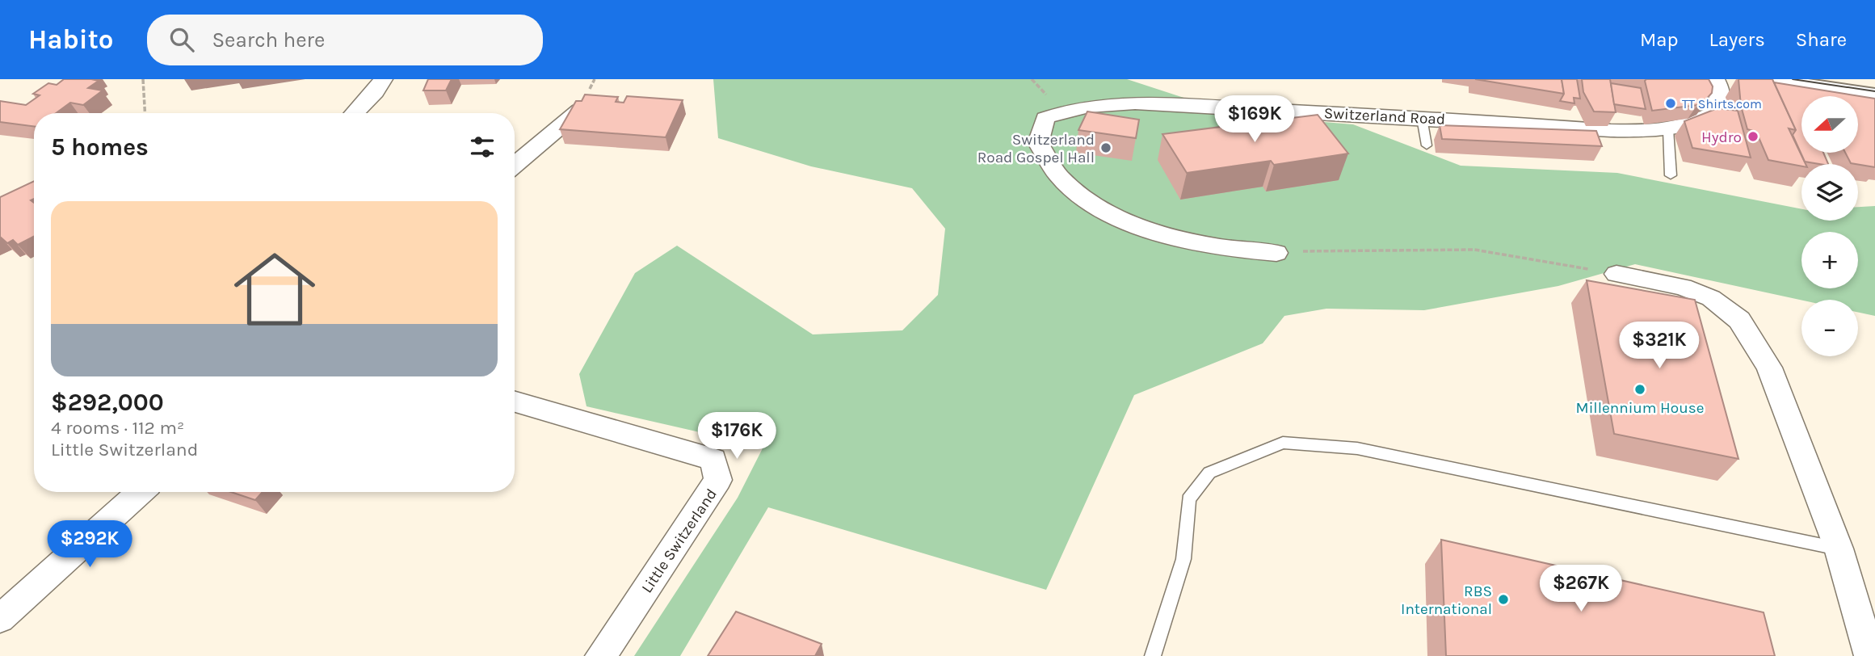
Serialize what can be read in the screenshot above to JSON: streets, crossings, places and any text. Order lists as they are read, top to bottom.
{
  "streets": {
    "street": ["Switzerland Road", "Little Switzerland"]
  },
  "places": [
    "TT Shirts.com",
    "Hydro",
    "Switzerland Road Gospel Hall",
    "Millennium House",
    "RBS International"
  ],
  "north": "left",
  "page": {
    "header": "Habito",
    "search": "Search here",
    "nav": ["Map", "Layers", "Share"],
    "price": [
      "$169K",
      "$321K",
      "$176K",
      "$292K",
      "$267K"
    ],
    "map_buttons": ["+", "−"],
    "heading": "5 homes",
    "list": [
      {
        "name": "$292,000",
        "note": "4 rooms · 112 m² · Little Switzerland"
      }
    ]
  }
}
